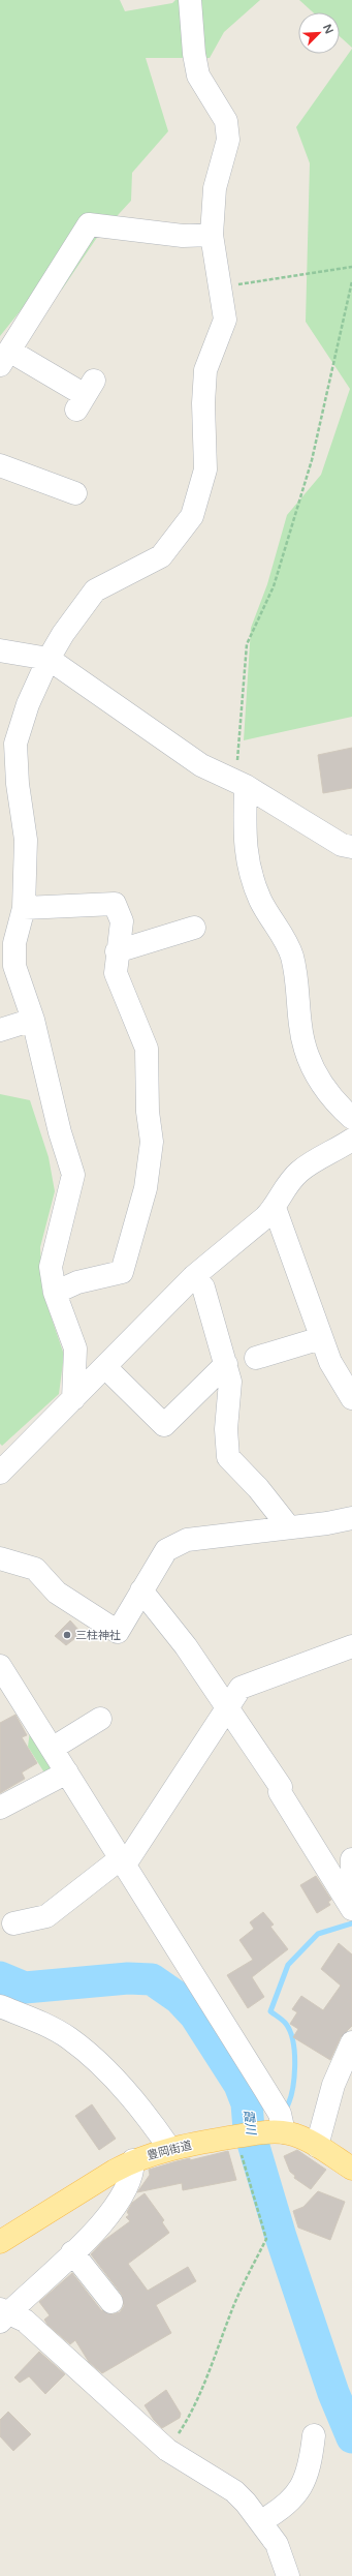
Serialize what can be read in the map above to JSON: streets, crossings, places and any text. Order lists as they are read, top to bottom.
{
  "streets": {
    "main road": ["豊岡街道"]
  },
  "water": ["霞川"],
  "places": ["三柱神社"],
  "north": "top right"
}
